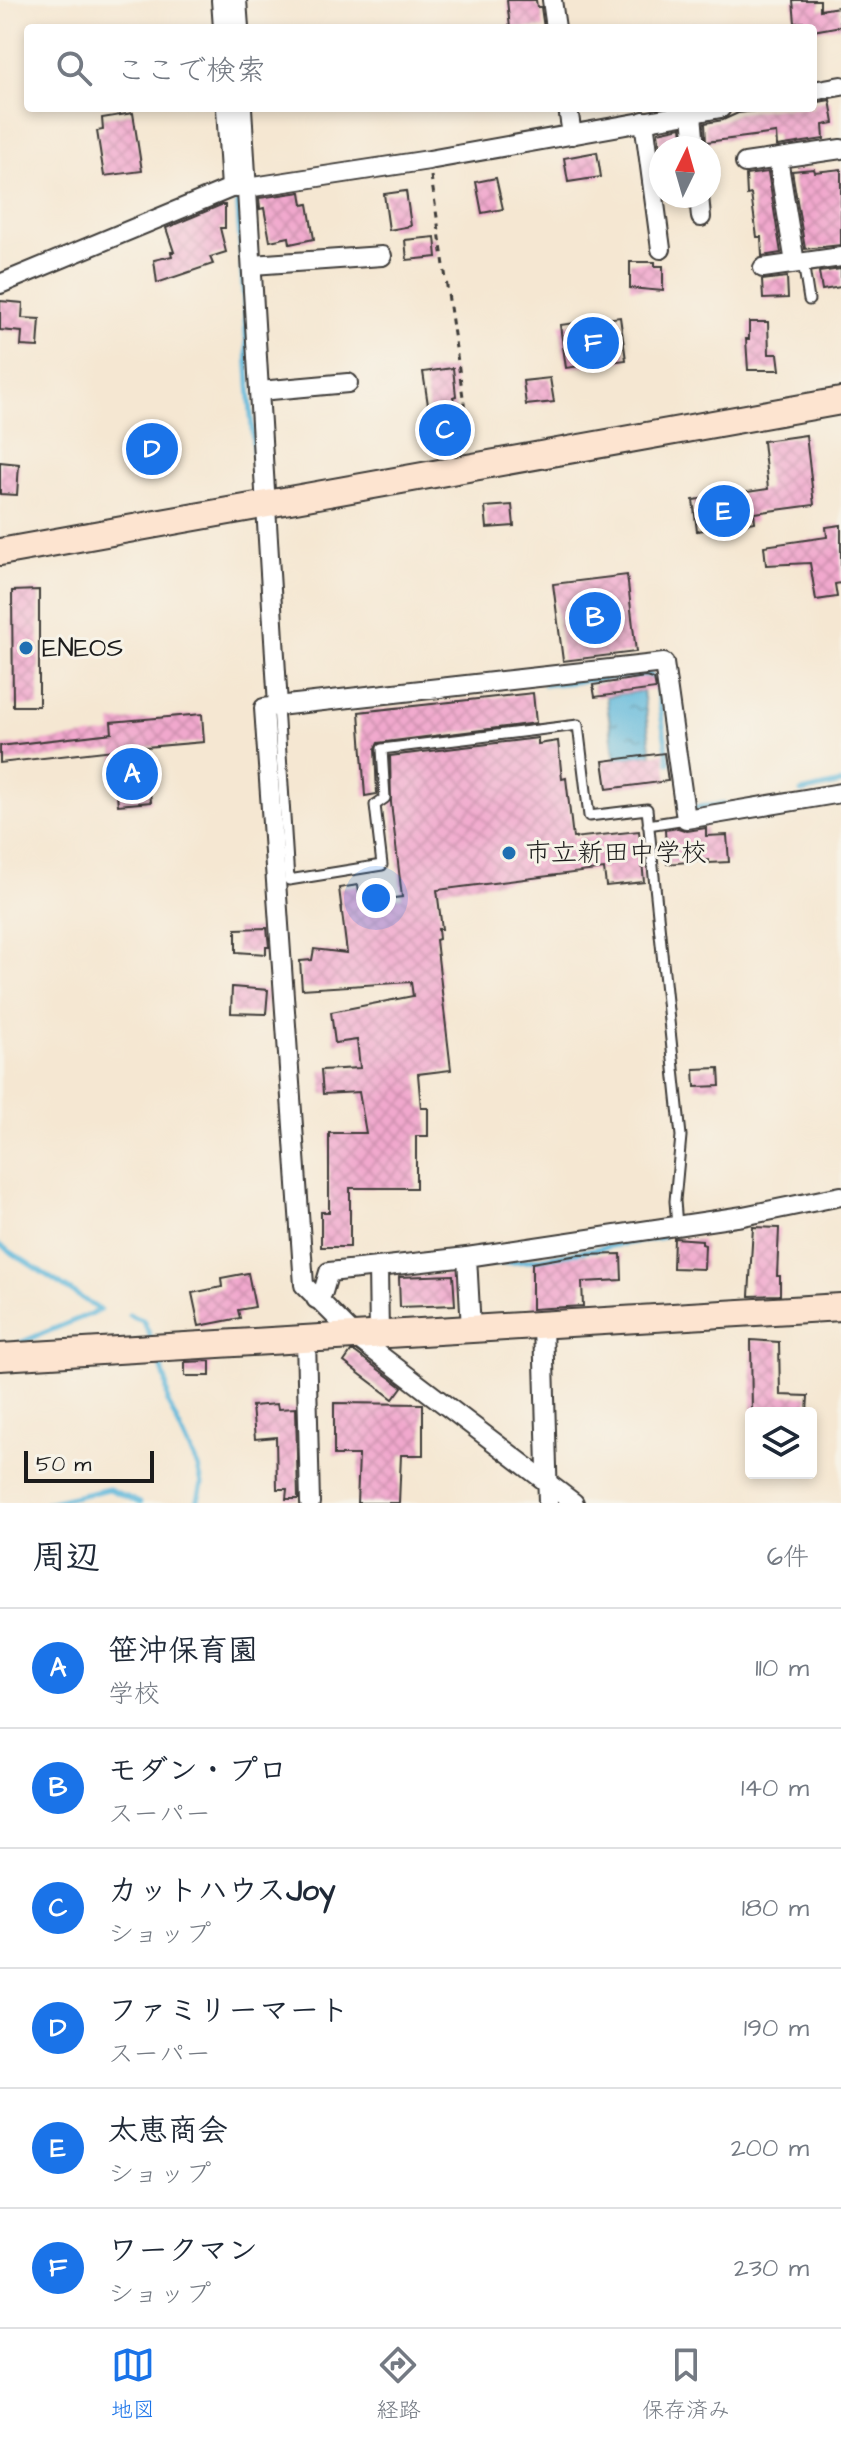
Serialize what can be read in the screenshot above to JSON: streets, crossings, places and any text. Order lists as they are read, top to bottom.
{
  "places": ["ENEOS", "市立新田中学校"],
  "scale_bar": "50 m",
  "north": "top",
  "page": {
    "search": "ここで検索",
    "pins": [
      "F",
      "C",
      "D",
      "E",
      "B",
      "A"
    ],
    "scale": "50 m",
    "heading": ["周辺", "6件"],
    "list": [
      {
        "mark": "A",
        "name": "笹沖保育園",
        "note": "学校",
        "value": "110 m"
      },
      {
        "mark": "B",
        "name": "モダン・プロ",
        "note": "スーパー",
        "value": "140 m"
      },
      {
        "mark": "C",
        "name": "カットハウスJoy",
        "note": "ショップ",
        "value": "180 m"
      },
      {
        "mark": "D",
        "name": "ファミリーマート",
        "note": "スーパー",
        "value": "190 m"
      },
      {
        "mark": "E",
        "name": "太恵商会",
        "note": "ショップ",
        "value": "200 m"
      },
      {
        "mark": "F",
        "name": "ワークマン",
        "note": "ショップ",
        "value": "230 m"
      }
    ],
    "nav": ["地図", "経路", "保存済み"]
  }
}
